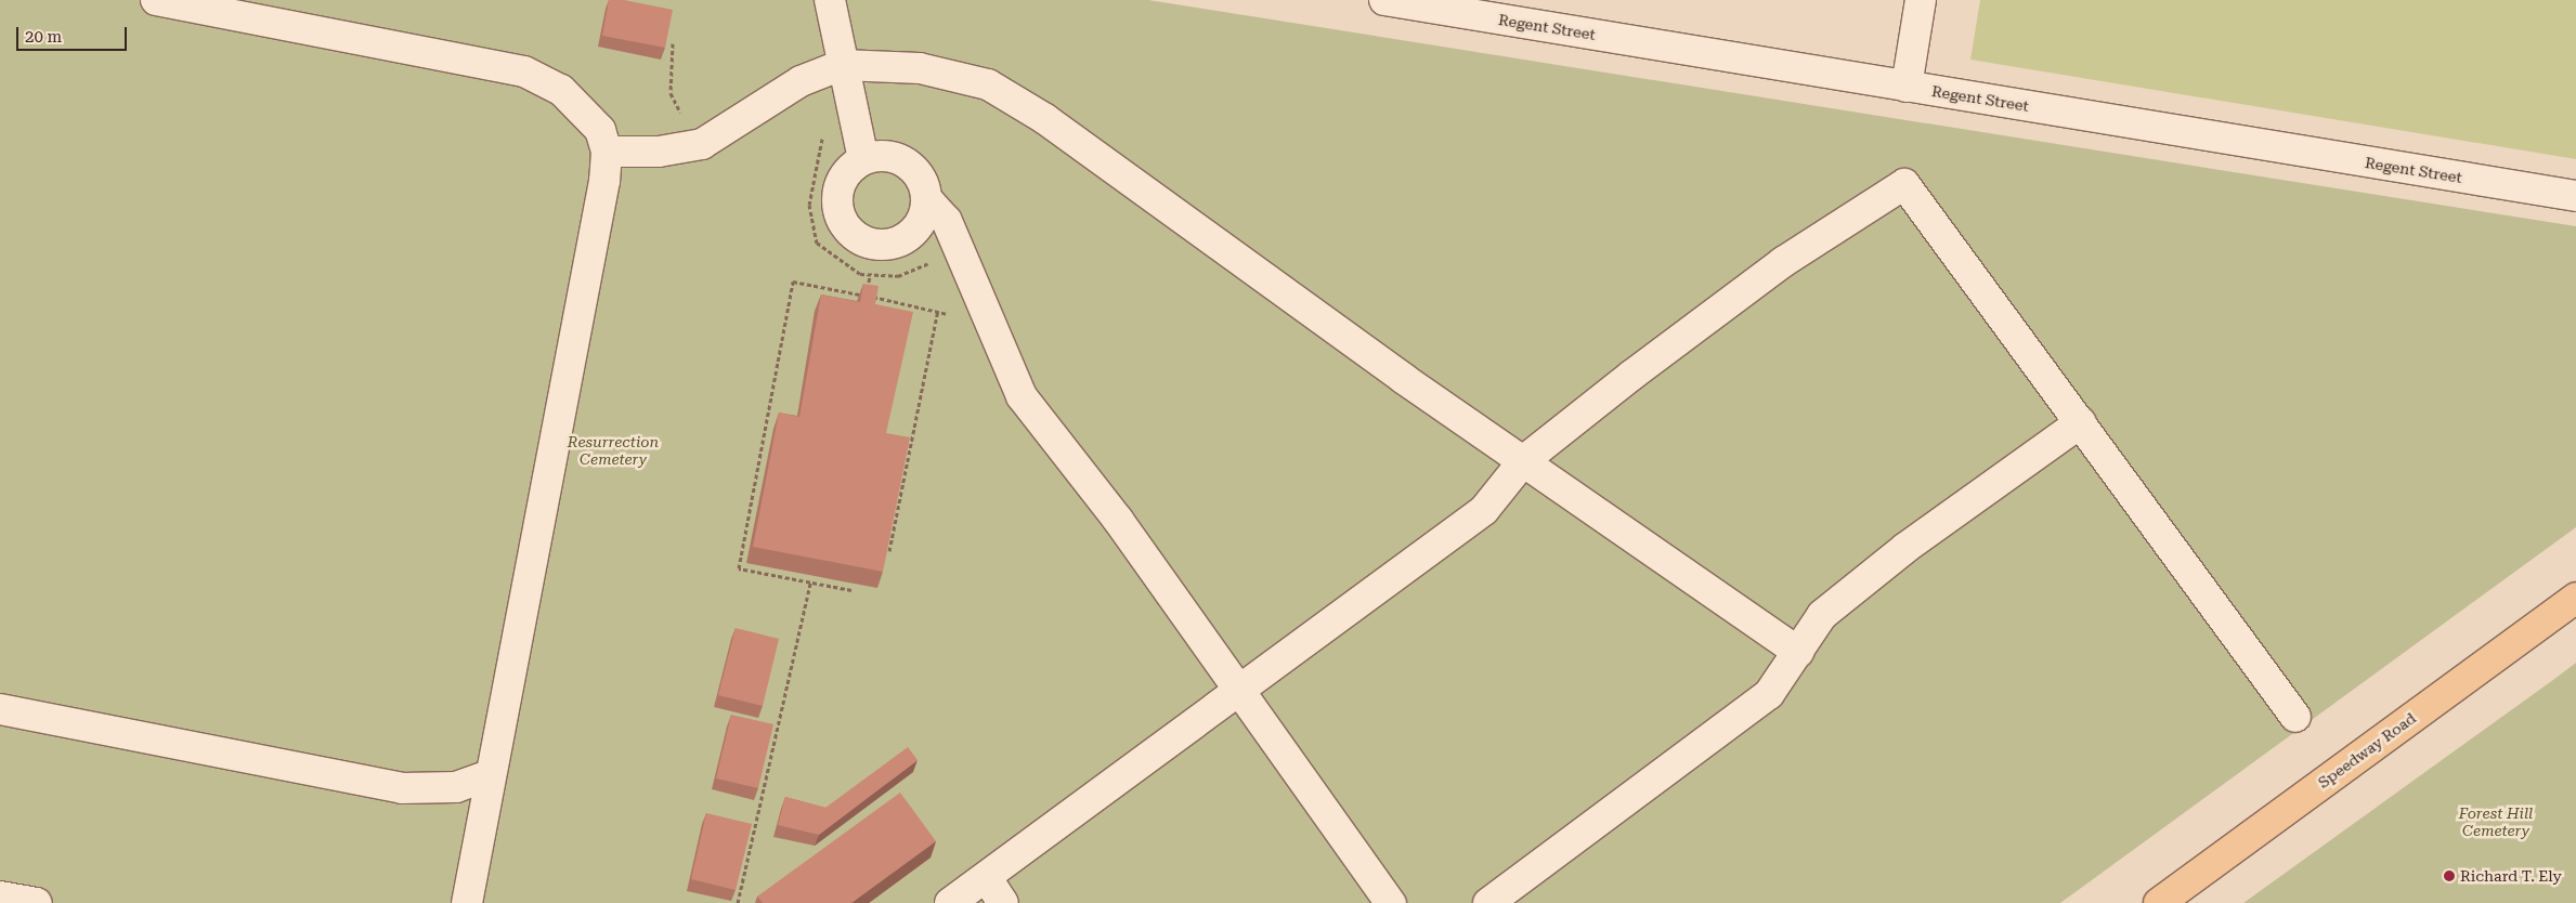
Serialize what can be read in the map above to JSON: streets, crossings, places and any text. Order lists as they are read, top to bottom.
{
  "streets": {
    "main road": ["Speedway Road"],
    "street": ["Regent Street"]
  },
  "parks": ["Resurrection Cemetery", "Forest Hill Cemetery"],
  "places": ["Richard T. Ely"],
  "scale_bar": "20 m"
}
